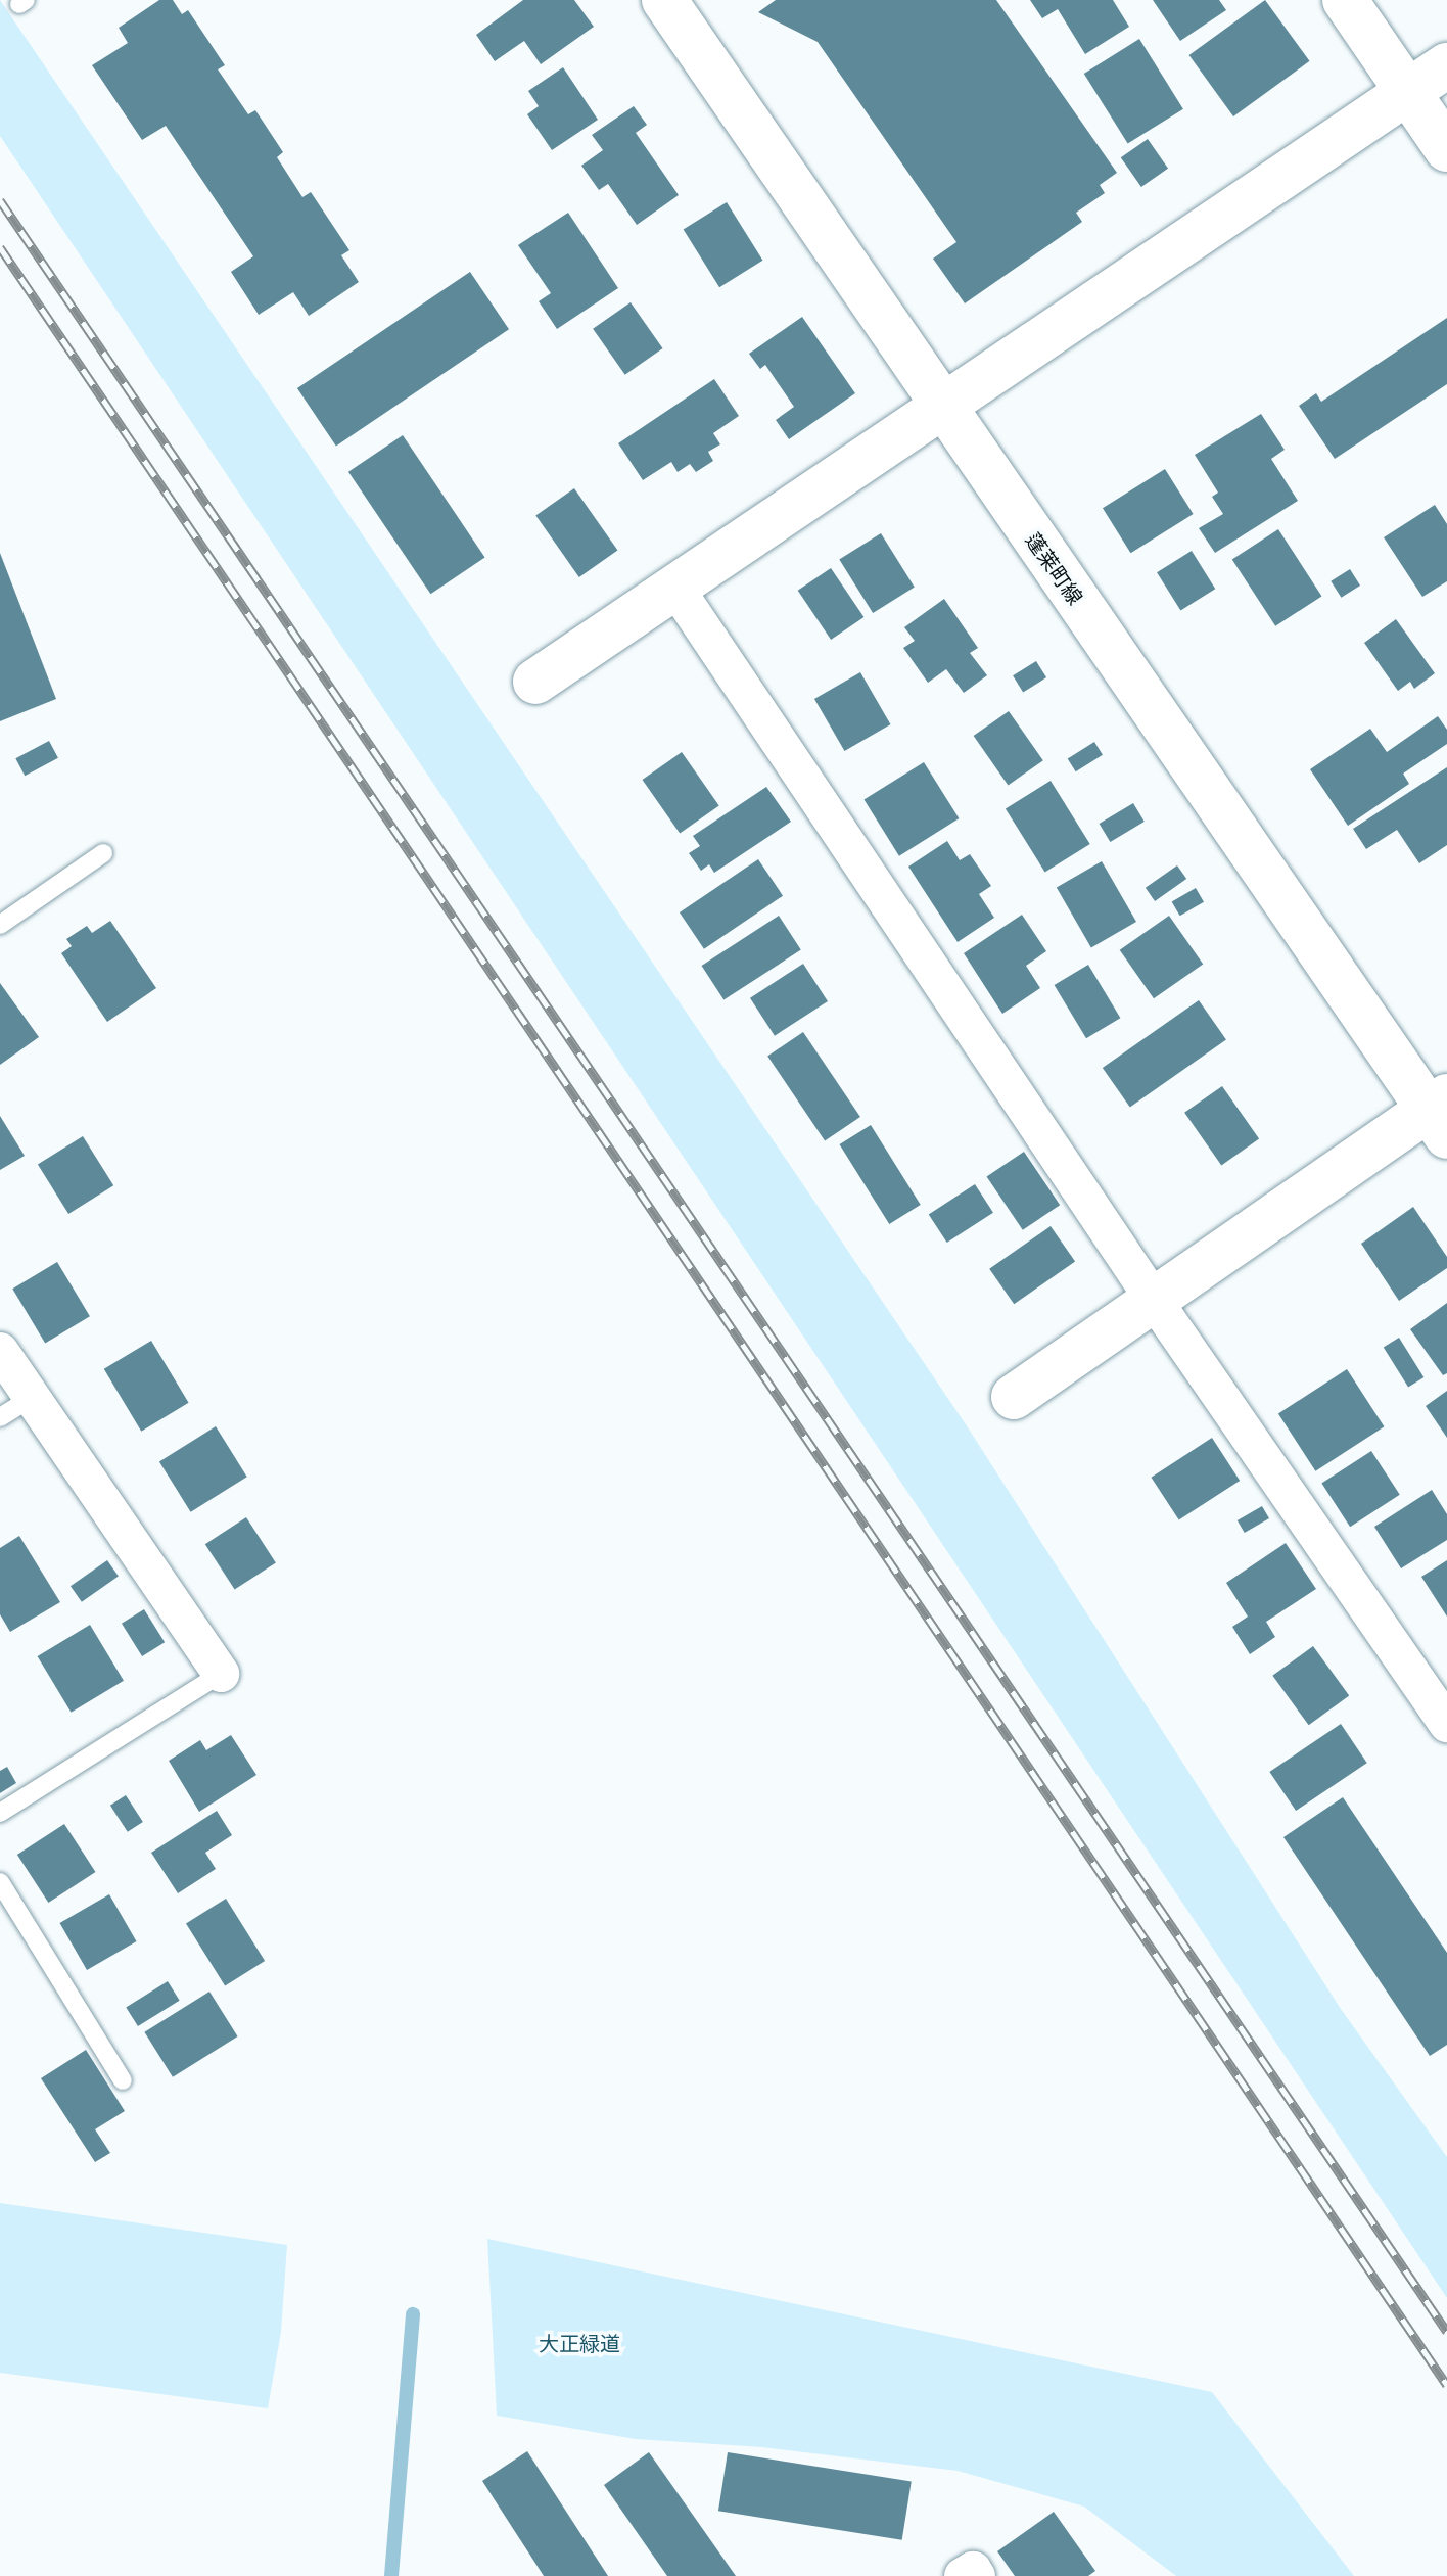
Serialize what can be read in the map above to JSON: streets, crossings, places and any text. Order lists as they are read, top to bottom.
{
  "streets": {
    "street": ["蓬莱町線"]
  },
  "parks": ["大正緑道"]
}
